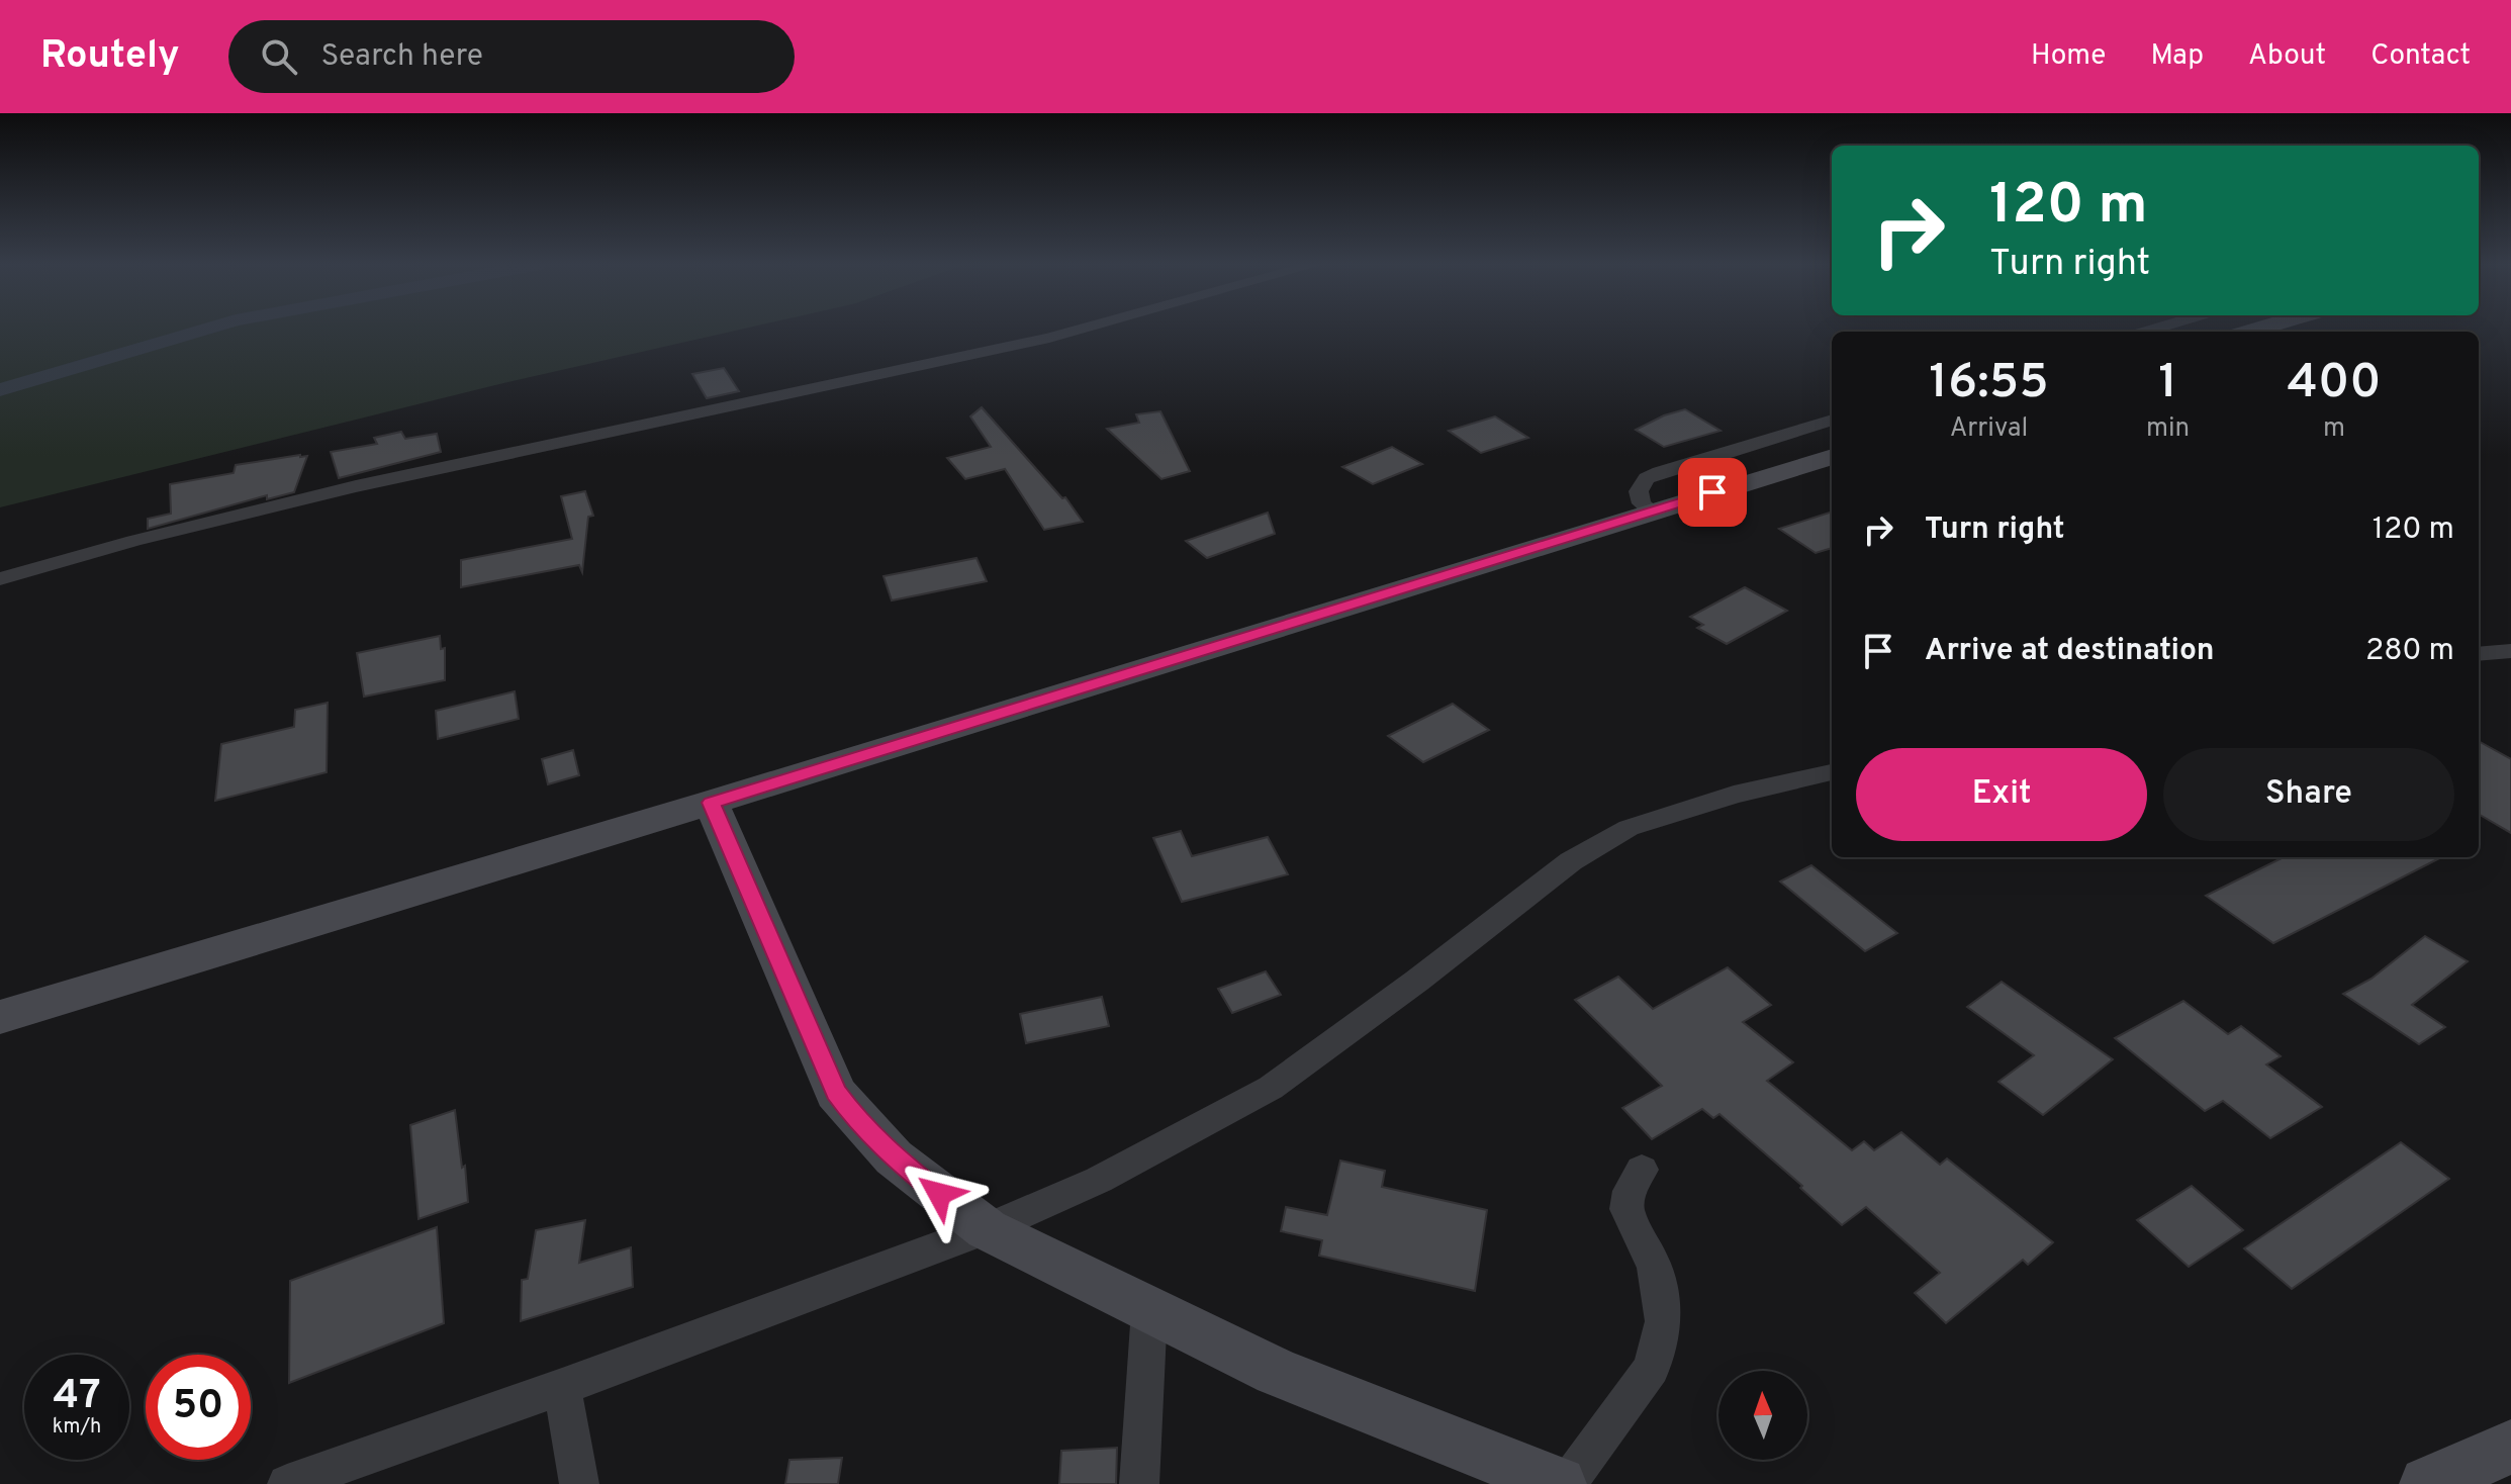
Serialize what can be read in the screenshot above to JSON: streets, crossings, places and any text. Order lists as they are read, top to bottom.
{
  "north": "top",
  "page": {
    "header": "Routely",
    "search": "Search here",
    "nav": [
      "Home",
      "Map",
      "About",
      "Contact"
    ],
    "turn": ["120 m", "Turn right"],
    "eta": [
      "16:55",
      "Arrival",
      "1",
      "min",
      "400",
      "m"
    ],
    "list": [
      {
        "name": "Turn right",
        "value": "120 m"
      },
      {
        "name": "Arrive at destination",
        "value": "280 m"
      }
    ],
    "buttons": ["Exit", "Share"],
    "speed": "47 km/h",
    "limit": "50"
  }
}
